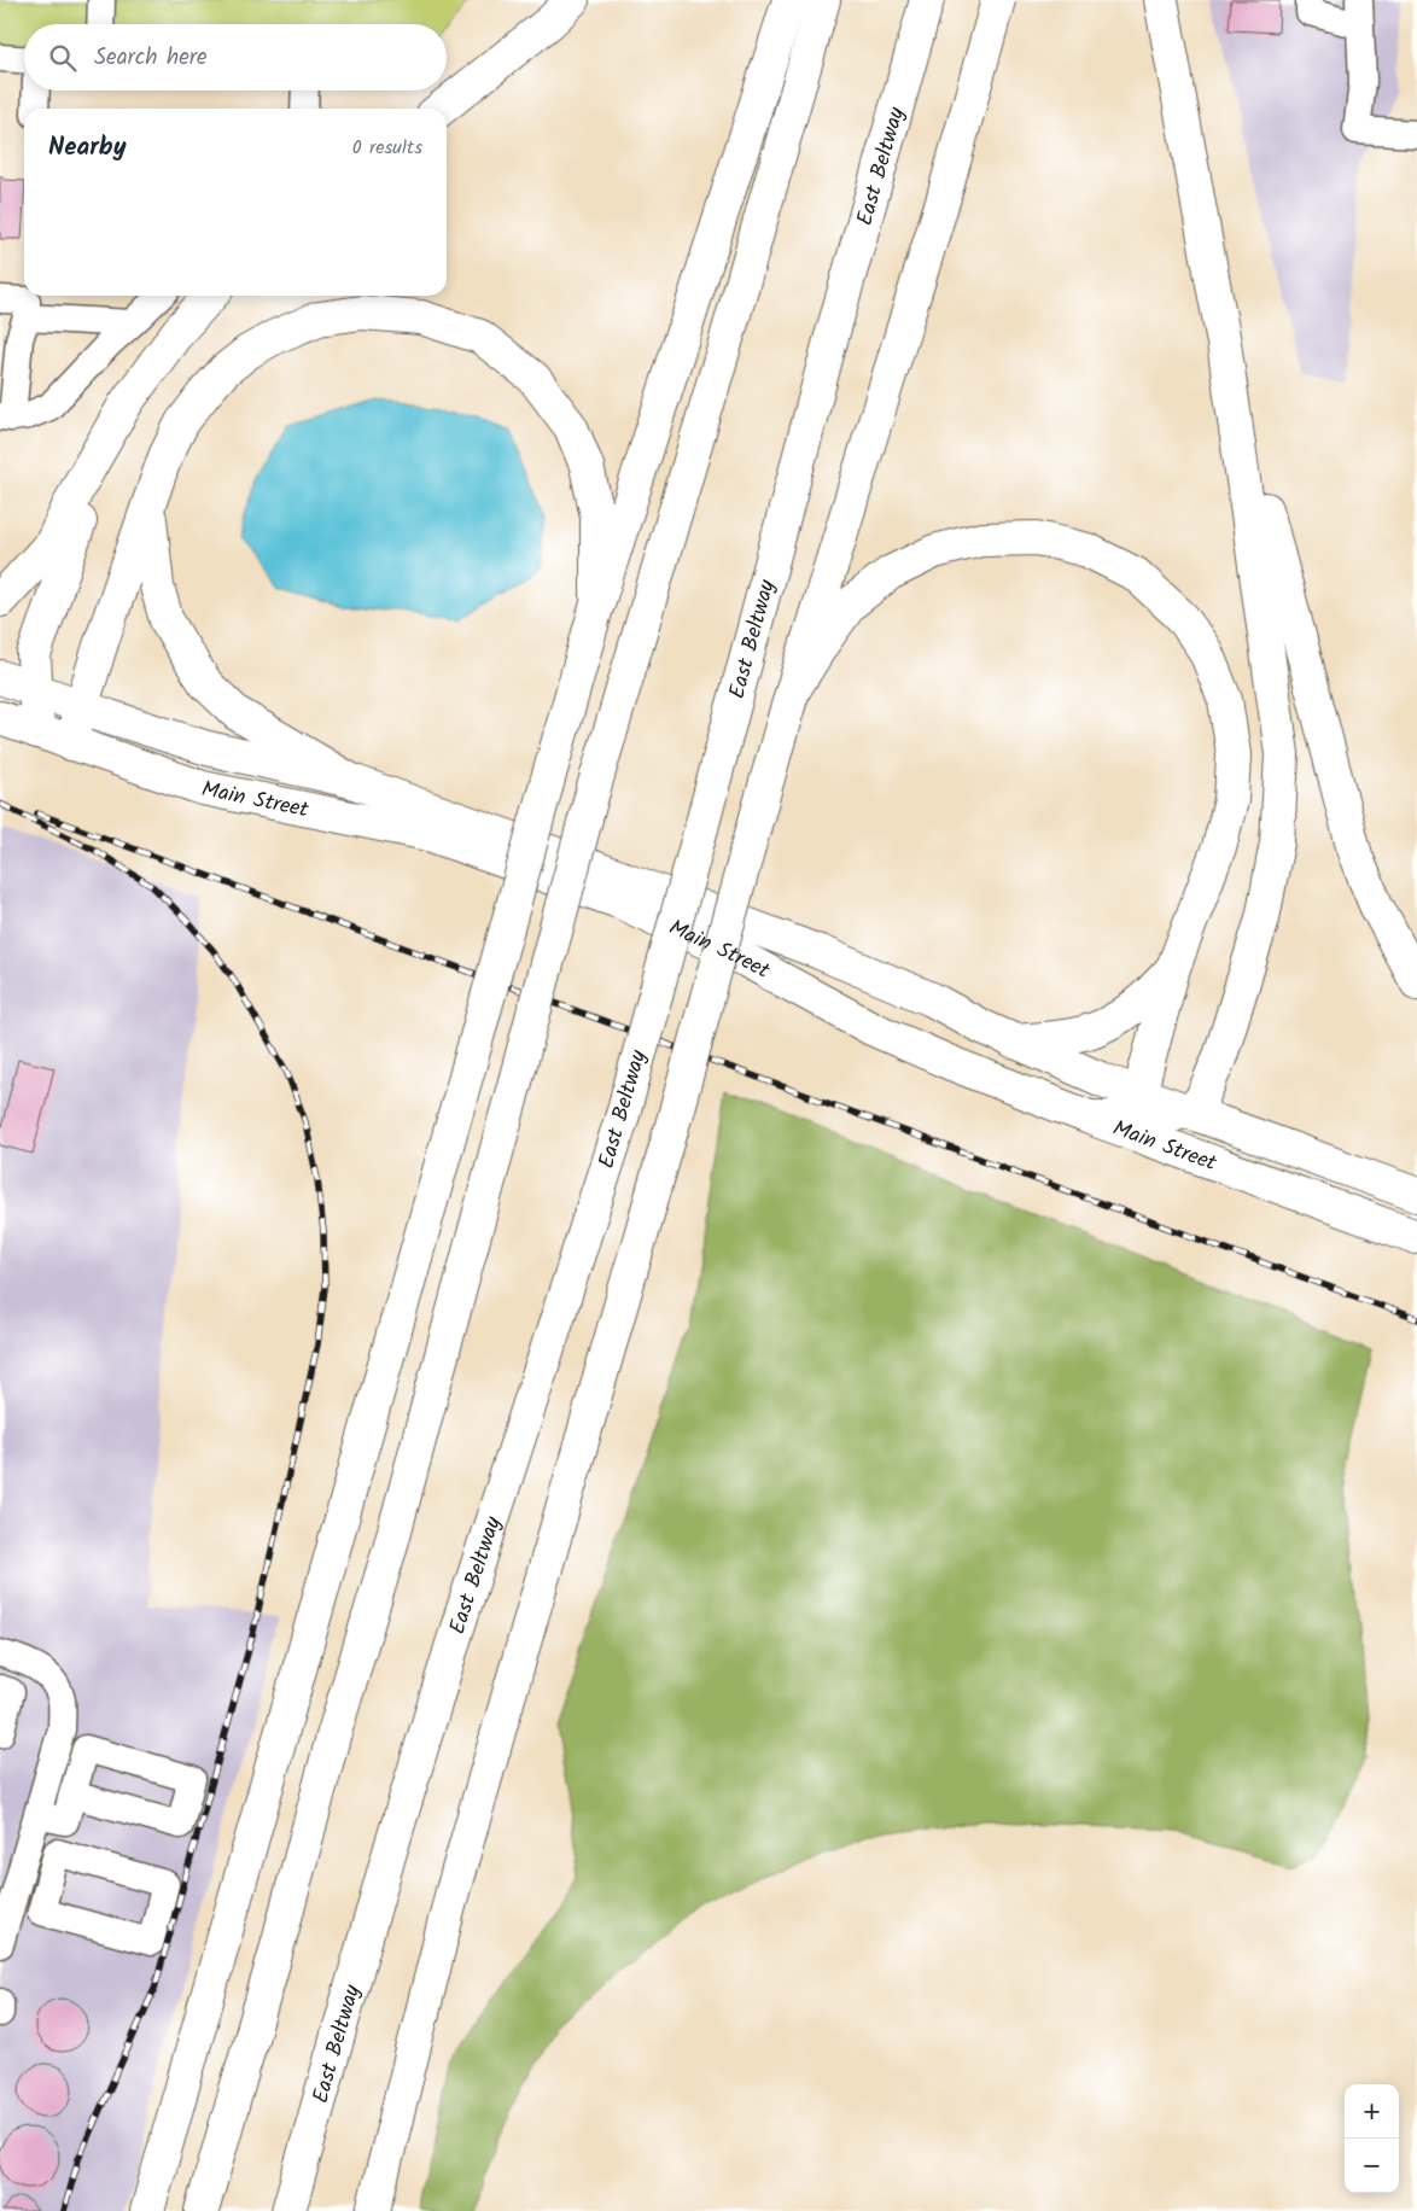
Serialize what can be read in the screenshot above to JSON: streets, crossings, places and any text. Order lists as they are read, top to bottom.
{
  "streets": {
    "main road": ["East Beltway", "Main Street"]
  },
  "page": {
    "search": "Search here",
    "heading": ["Nearby", "0 results"],
    "map_buttons": ["+", "−"]
  }
}
